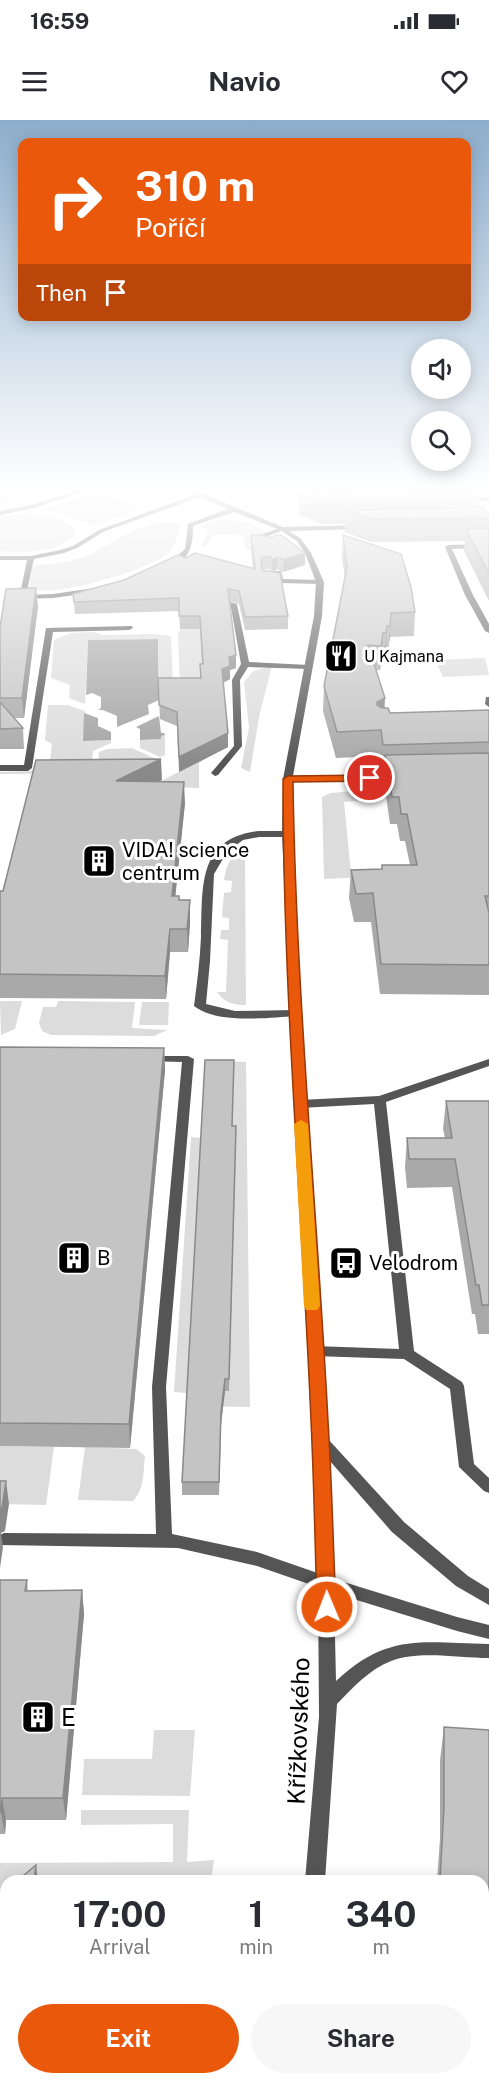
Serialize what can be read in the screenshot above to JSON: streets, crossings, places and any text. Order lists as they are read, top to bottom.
{
  "streets": {
    "street": ["Křížkovského"]
  },
  "places": {
    "restaurant": ["U Kajmana"],
    "building": ["VIDA! science centrum", "B", "E"],
    "bus stop": ["Velodrom"]
  },
  "page": {
    "status": "16:59",
    "header": "Navio",
    "turn": ["310 m", "Poříčí"],
    "then": "Then",
    "eta": [
      "17:00",
      "Arrival",
      "1",
      "min",
      "340",
      "m"
    ],
    "buttons": ["Exit", "Share"]
  }
}
